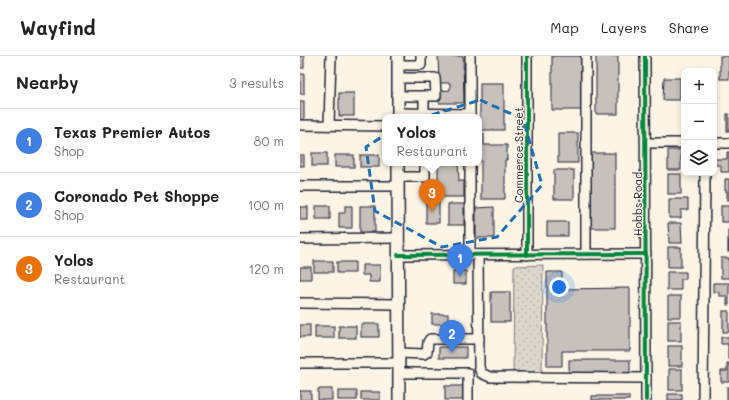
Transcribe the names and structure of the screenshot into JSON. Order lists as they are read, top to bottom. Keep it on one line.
{"streets":{"street":["Commerce Street","Hobbs Road"]},"page":{"header":"Wayfind","nav":["Map","Layers","Share"],"heading":["Nearby","3 results"],"map_buttons":["+","−"],"list":[{"mark":"1","name":"Texas Premier Autos","note":"Shop","value":"80 m"},{"mark":"2","name":"Coronado Pet Shoppe","note":"Shop","value":"100 m"},{"mark":"3","name":"Yolos","note":"Restaurant","value":"120 m"}],"popup":["Yolos","Restaurant"],"pins":["3","1","2"]}}
